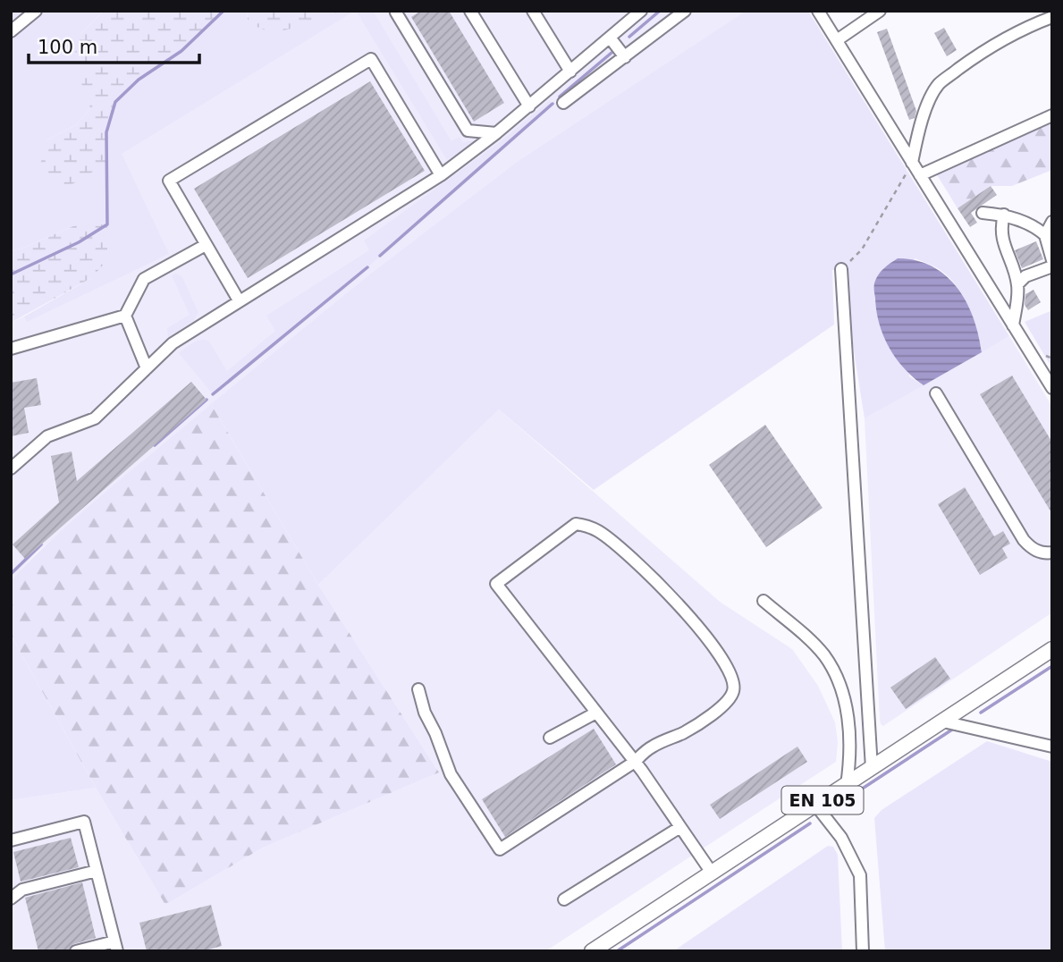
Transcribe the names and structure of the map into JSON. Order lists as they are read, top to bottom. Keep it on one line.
{"streets":{"main road":["EN 105"]},"scale_bar":"100 m"}
